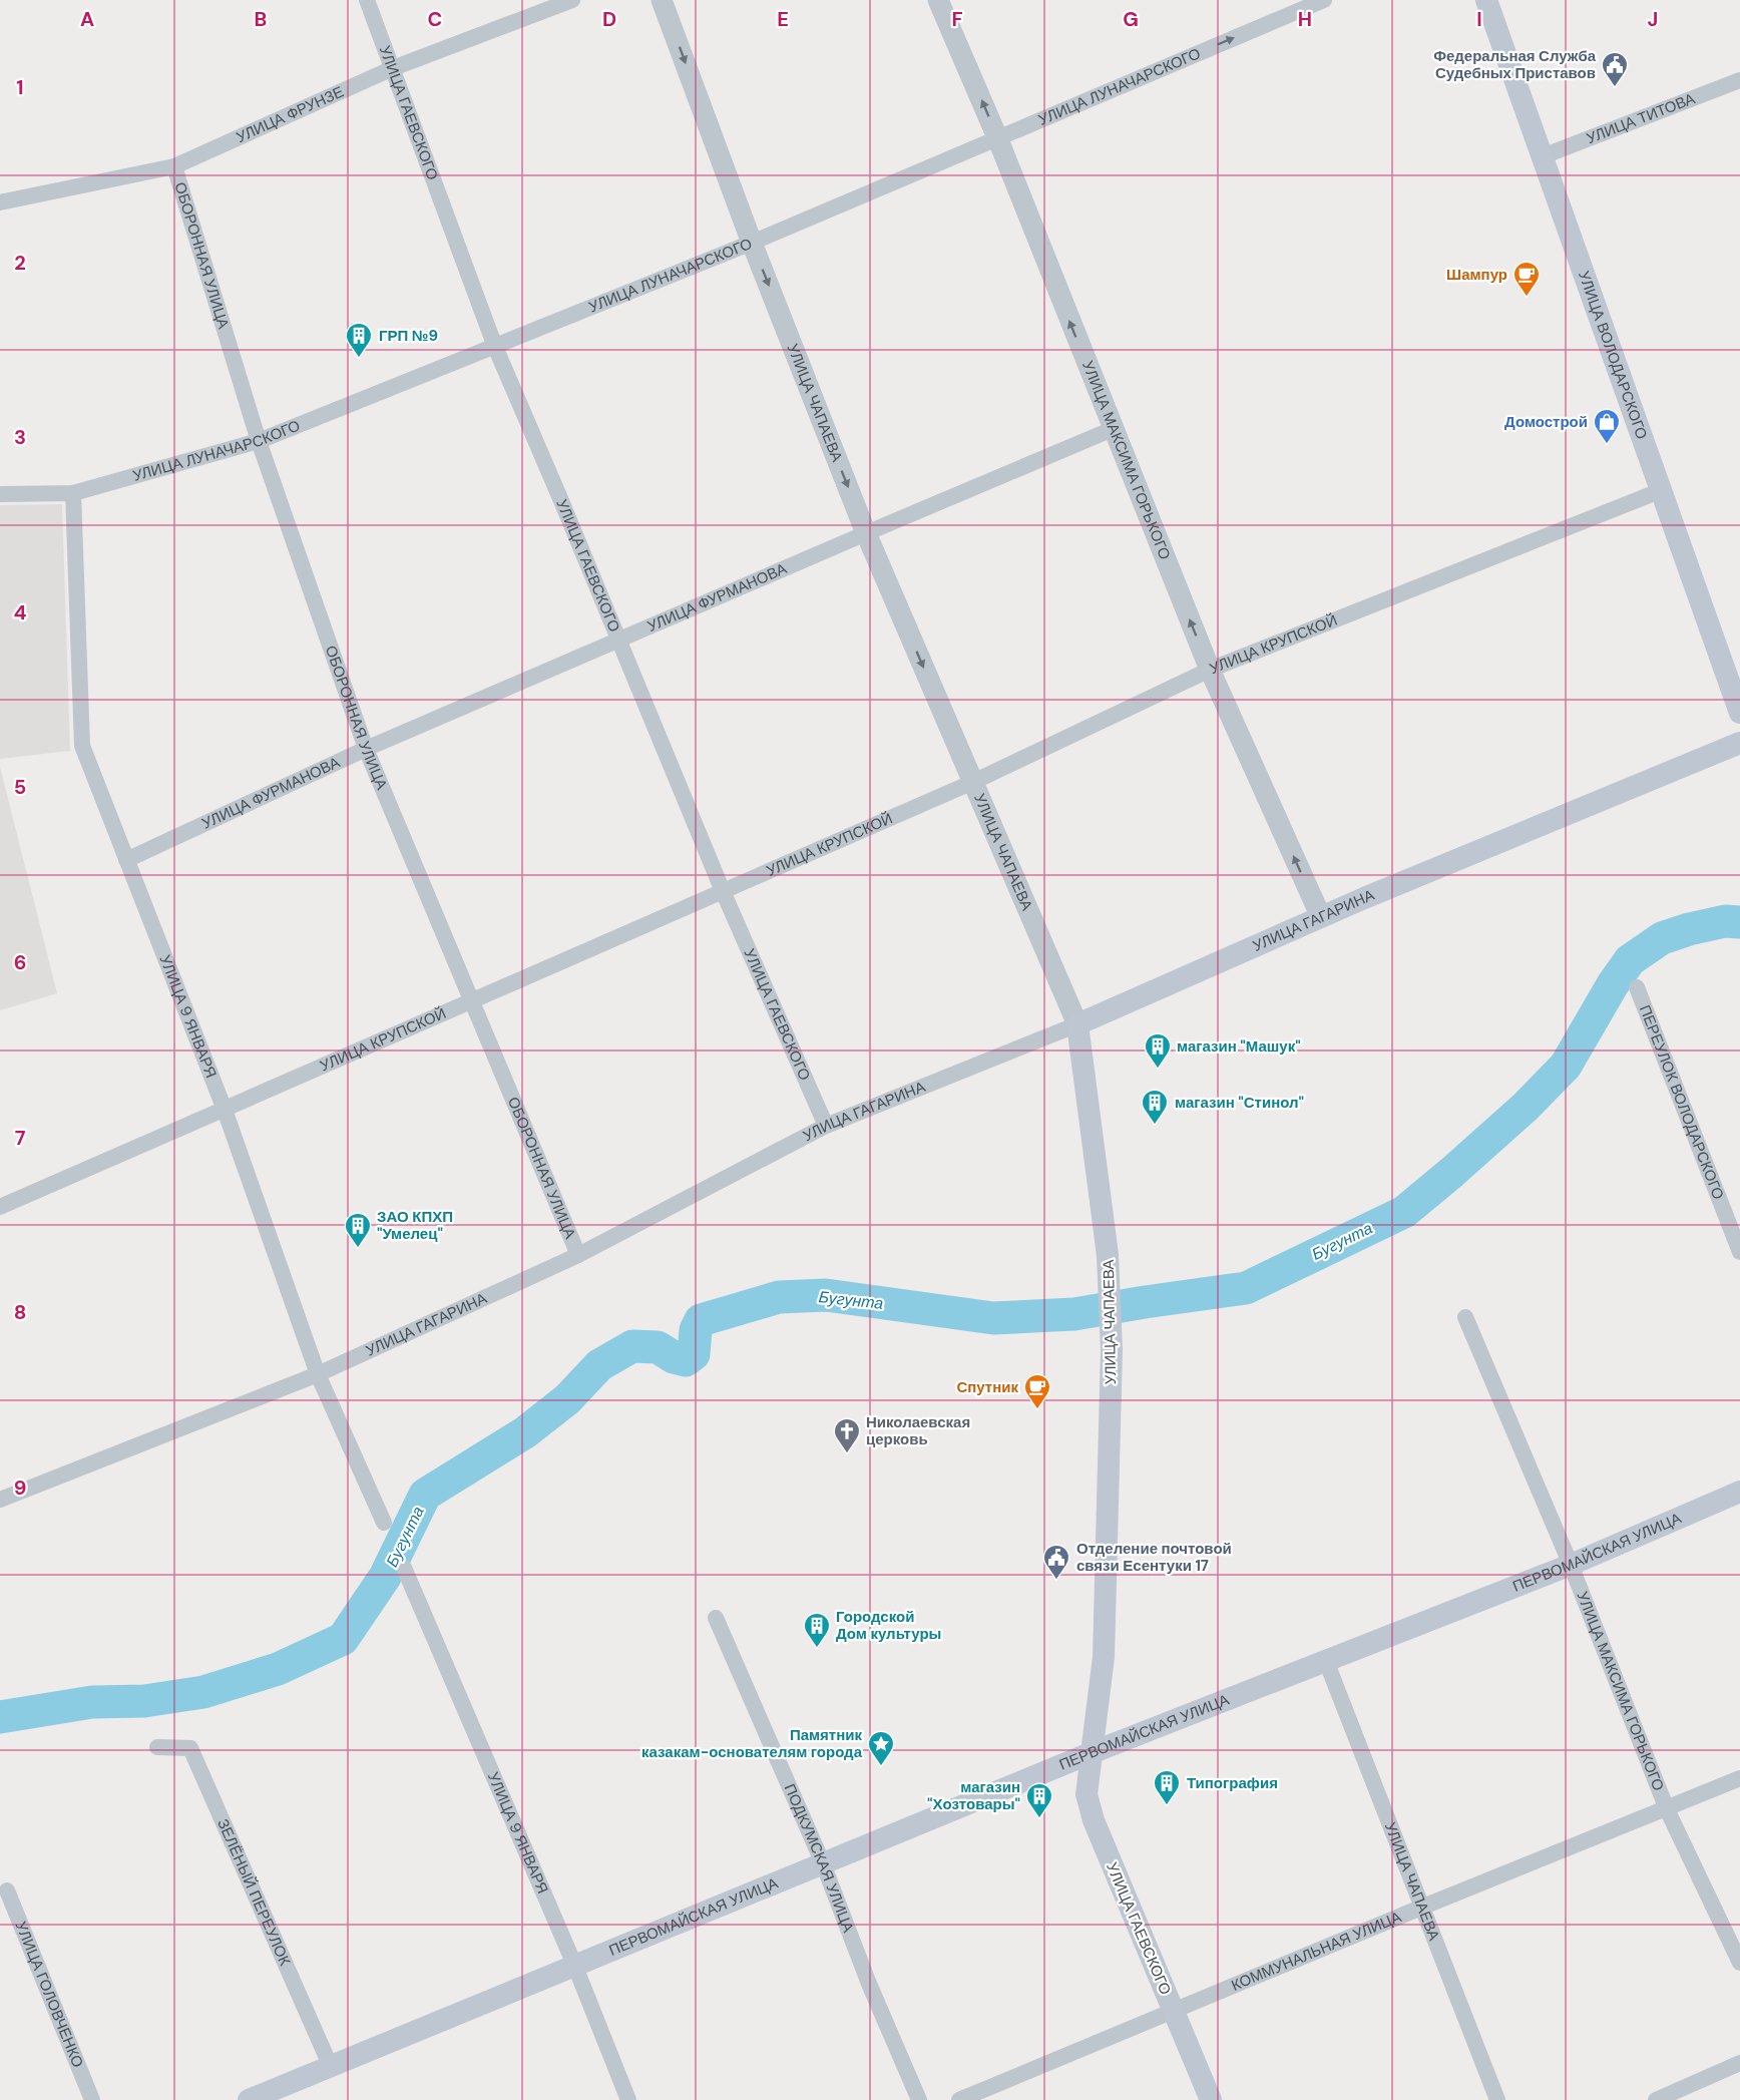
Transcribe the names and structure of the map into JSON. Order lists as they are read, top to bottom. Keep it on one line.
{"streets":{"main road":["УЛИЦА ГАЕВСКОГО","УЛИЦА ВОЛОДАРСКОГО","УЛИЦА ЧАПАЕВА","УЛИЦА ГАГАРИНА","ПЕРВОМАЙСКАЯ УЛИЦА"],"street":["УЛИЦА ЛУНАЧАРСКОГО","УЛИЦА ФРУНЗЕ","УЛИЦА ТИТОВА","ОБОРОННАЯ УЛИЦА","УЛИЦА МАКСИМА ГОРЬКОГО","УЛИЦА ФУРМАНОВА","УЛИЦА КРУПСКОЙ","УЛИЦА 9 ЯНВАРЯ","ПЕРЕУЛОК ВОЛОДАРСКОГО","ПОДКУМСКАЯ УЛИЦА","ЗЕЛЁНЫЙ ПЕРЕУЛОК","КОММУНАЛЬНАЯ УЛИЦА","УЛИЦА ГОЛОВЧЕНКО"]},"crossings":[["УЛИЦА ЛУНАЧАРСКОГО","УЛИЦА ГАЕВСКОГО"],["УЛИЦА ЛУНАЧАРСКОГО","ОБОРОННАЯ УЛИЦА"],["УЛИЦА ЛУНАЧАРСКОГО","УЛИЦА ЧАПАЕВА"],["УЛИЦА ЛУНАЧАРСКОГО","УЛИЦА МАКСИМА ГОРЬКОГО"],["УЛИЦА ЛУНАЧАРСКОГО","УЛИЦА 9 ЯНВАРЯ"],["УЛИЦА ГАЕВСКОГО","УЛИЦА ФРУНЗЕ"],["УЛИЦА ГАЕВСКОГО","УЛИЦА ЧАПАЕВА"],["УЛИЦА ГАЕВСКОГО","УЛИЦА ФУРМАНОВА"],["УЛИЦА ГАЕВСКОГО","УЛИЦА КРУПСКОЙ"],["УЛИЦА ГАЕВСКОГО","УЛИЦА ГАГАРИНА"],["УЛИЦА ГАЕВСКОГО","ПЕРВОМАЙСКАЯ УЛИЦА"],["УЛИЦА ГАЕВСКОГО","КОММУНАЛЬНАЯ УЛИЦА"],["УЛИЦА ФРУНЗЕ","ОБОРОННАЯ УЛИЦА"],["УЛИЦА ТИТОВА","УЛИЦА ВОЛОДАРСКОГО"],["ОБОРОННАЯ УЛИЦА","УЛИЦА ФУРМАНОВА"],["ОБОРОННАЯ УЛИЦА","УЛИЦА КРУПСКОЙ"],["ОБОРОННАЯ УЛИЦА","УЛИЦА ГАГАРИНА"],["УЛИЦА ВОЛОДАРСКОГО","УЛИЦА КРУПСКОЙ"],["УЛИЦА ЧАПАЕВА","УЛИЦА ФУРМАНОВА"],["УЛИЦА ЧАПАЕВА","УЛИЦА КРУПСКОЙ"],["УЛИЦА ЧАПАЕВА","УЛИЦА ГАГАРИНА"],["УЛИЦА ЧАПАЕВА","ПЕРВОМАЙСКАЯ УЛИЦА"],["УЛИЦА ЧАПАЕВА","КОММУНАЛЬНАЯ УЛИЦА"],["УЛИЦА МАКСИМА ГОРЬКОГО","УЛИЦА ФУРМАНОВА"],["УЛИЦА МАКСИМА ГОРЬКОГО","УЛИЦА КРУПСКОЙ"],["УЛИЦА МАКСИМА ГОРЬКОГО","УЛИЦА ГАГАРИНА"],["УЛИЦА МАКСИМА ГОРЬКОГО","ПЕРВОМАЙСКАЯ УЛИЦА"],["УЛИЦА МАКСИМА ГОРЬКОГО","КОММУНАЛЬНАЯ УЛИЦА"],["УЛИЦА ФУРМАНОВА","УЛИЦА 9 ЯНВАРЯ"],["УЛИЦА КРУПСКОЙ","УЛИЦА 9 ЯНВАРЯ"],["УЛИЦА ГАГАРИНА","УЛИЦА 9 ЯНВАРЯ"],["УЛИЦА 9 ЯНВАРЯ","ПЕРВОМАЙСКАЯ УЛИЦА"],["ПЕРВОМАЙСКАЯ УЛИЦА","ПОДКУМСКАЯ УЛИЦА"],["ПЕРВОМАЙСКАЯ УЛИЦА","ЗЕЛЁНЫЙ ПЕРЕУЛОК"]],"one_way":["УЛИЦА ЧАПАЕВА","УЛИЦА МАКСИМА ГОРЬКОГО"],"water":["Бугунта"],"places":{"public building":["Федеральная Служба Судебных Приставов","Отделение почтовой связи Есентуки 17"],"cafe":["Шампур","Спутник"],"building":["ГРП №9","магазин \"Машук\"","магазин \"Стинол\"","ЗАО КПХП \"Умелец\"","Городской Дом культуры","Типография","магазин \"Хозтовары\""],"shop":["Домострой"],"church":["Николаевская церковь"],"place":["Памятник казакам-основателям города"]},"grid":{"columns":["A","B","C","D","E","F","G","H","I","J"],"rows":["1","2","3","4","5","6","7","8","9"]}}
